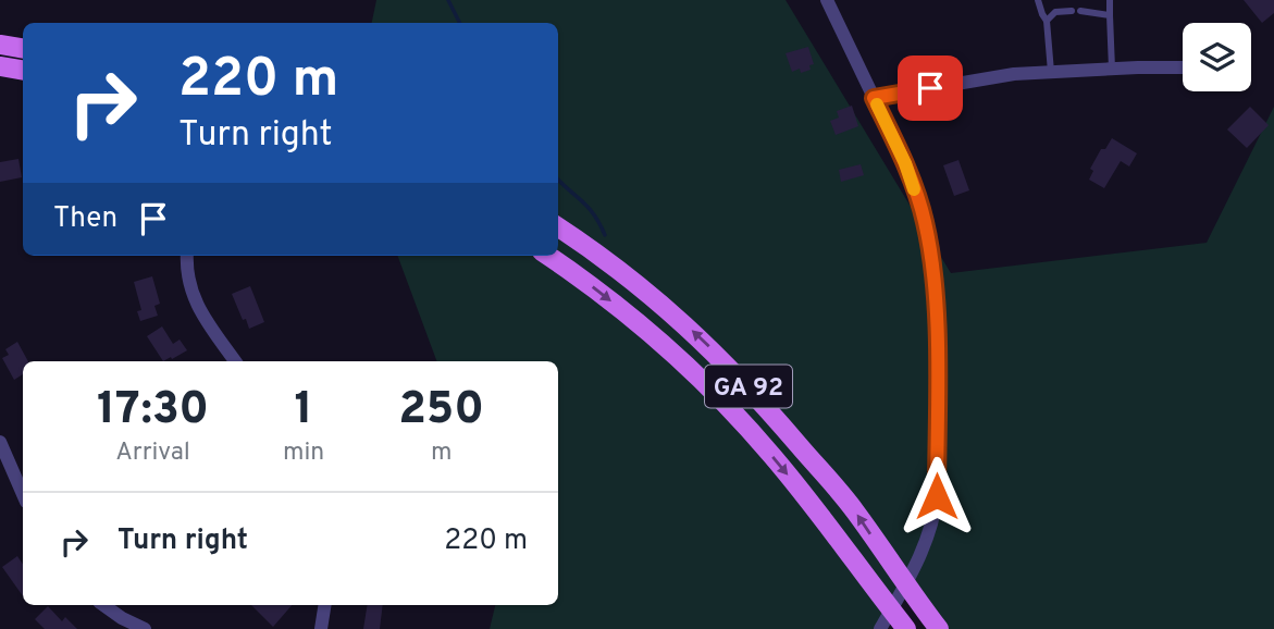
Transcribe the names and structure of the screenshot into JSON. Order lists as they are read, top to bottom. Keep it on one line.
{"streets":{"main road":["GA 92"]},"page":{"turn":["220 m","Turn right"],"then":"Then","eta":["17:30","Arrival","1","min","250","m"],"list":[{"name":"Turn right","value":"220 m"}]}}
